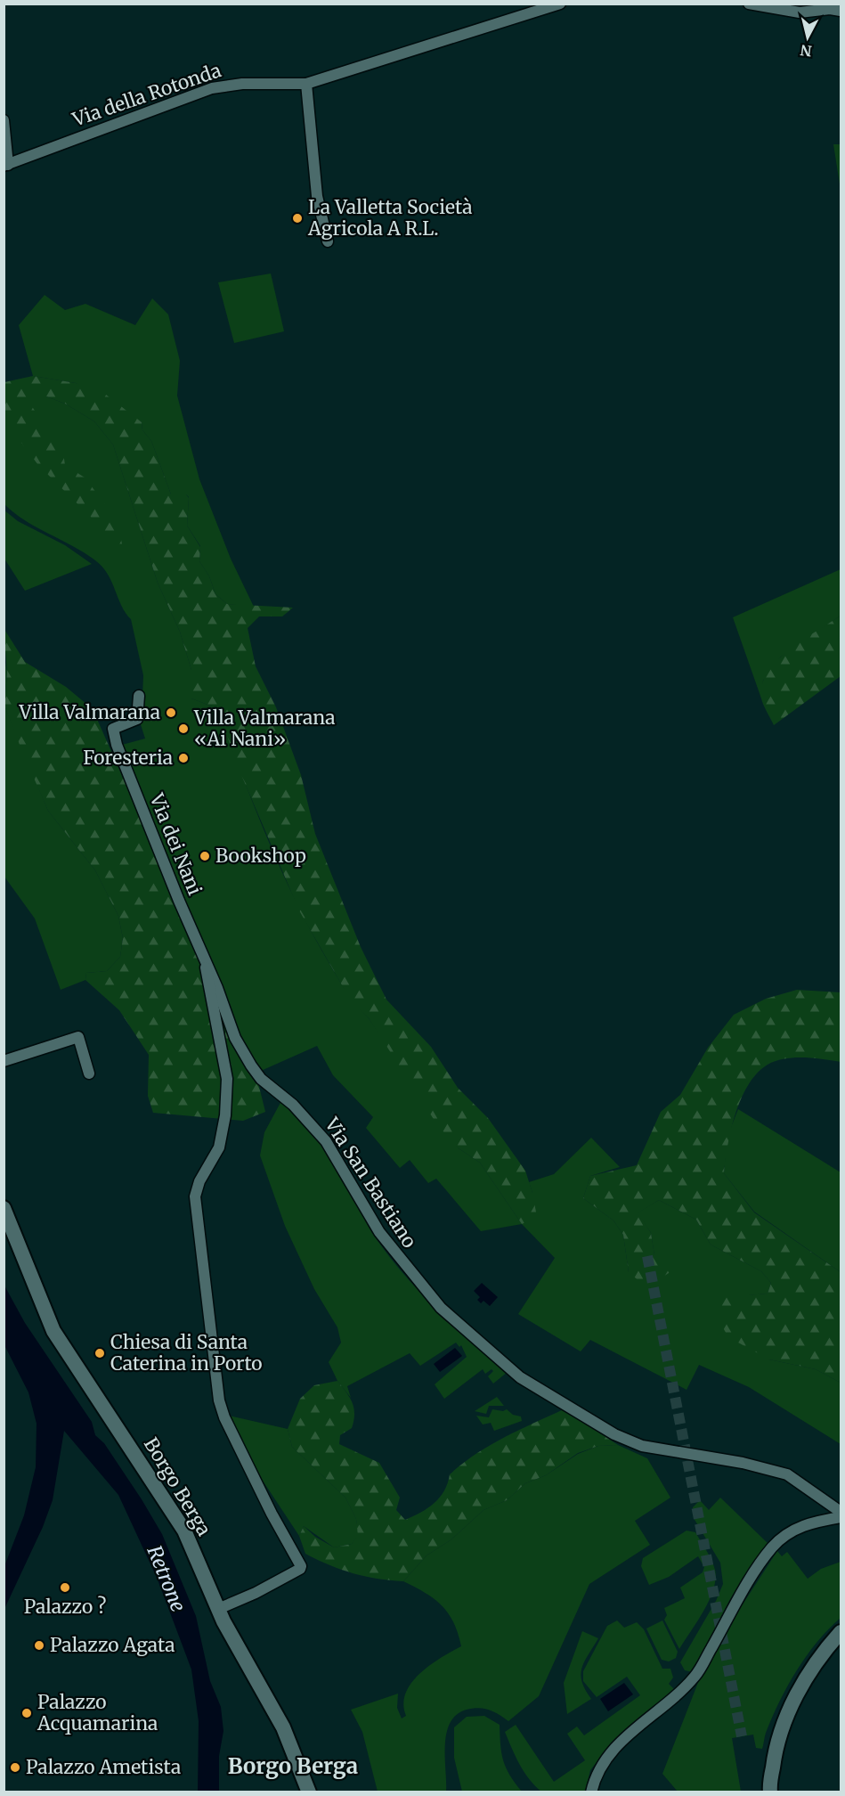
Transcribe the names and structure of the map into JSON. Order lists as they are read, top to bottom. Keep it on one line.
{"streets":{"main road":["Borgo Berga"],"street":["Via della Rotonda","Via dei Nani","Via San Bastiano"]},"crossings":[["Via dei Nani","Via San Bastiano"]],"districts":["Borgo Berga"],"water":["Retrone"],"places":["La Valletta Società Agricola A R.L.","Villa Valmarana","Villa Valmarana «Ai Nani»","Foresteria","Bookshop","Chiesa di Santa Caterina in Porto","Palazzo ?","Palazzo Agata","Palazzo Acquamarina","Palazzo Ametista"],"north":"bottom"}
